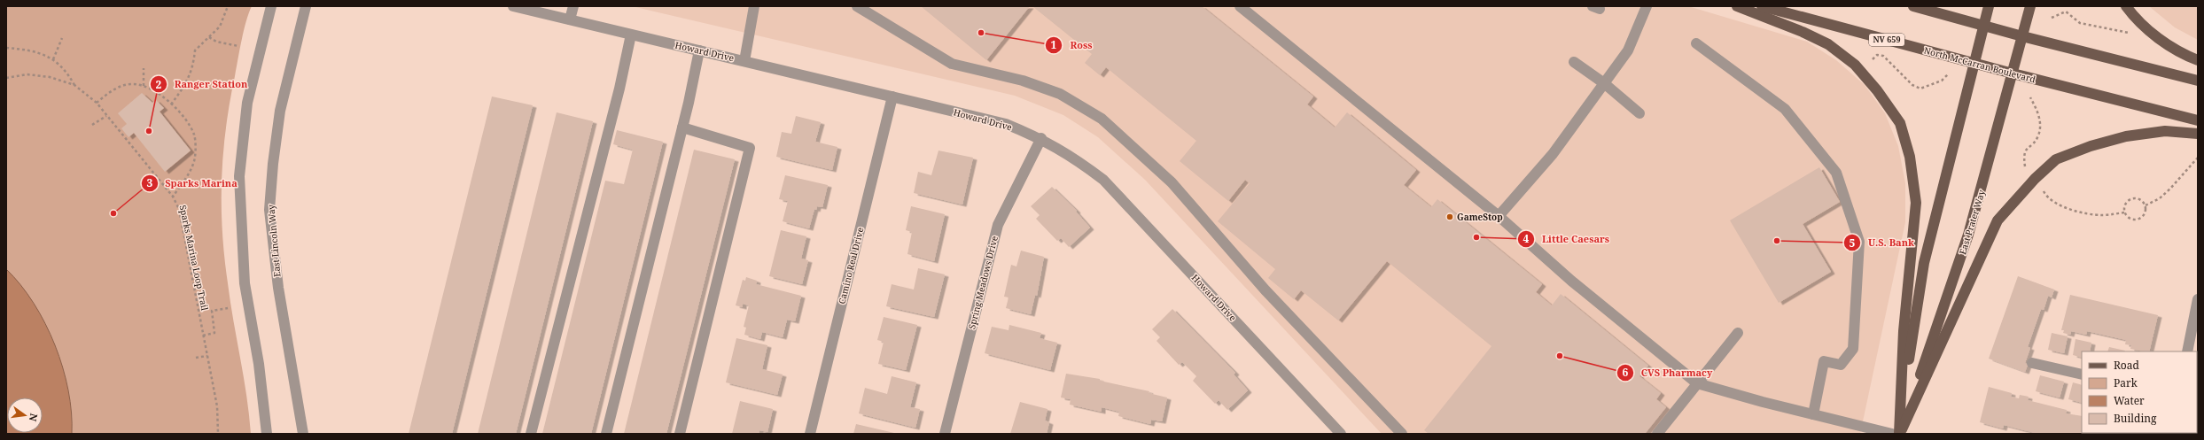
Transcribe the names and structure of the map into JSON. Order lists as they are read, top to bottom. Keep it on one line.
{"streets":{"main road":["NV 659","North McCarran Boulevard","East Prater Way"],"street":["Howard Drive","East Lincoln Way","Camino Real Drive","Spring Meadows Drive"],"path":["Sparks Marina Loop Trail"]},"crossings":[["Howard Drive","Camino Real Drive"],["Howard Drive","Spring Meadows Drive"],["North McCarran Boulevard","East Prater Way"]],"places":["Ross","Ranger Station","Sparks Marina","GameStop","Little Caesars","U.S. Bank","CVS Pharmacy"],"legend":["Road","Park","Water","Building"],"north":"right"}
